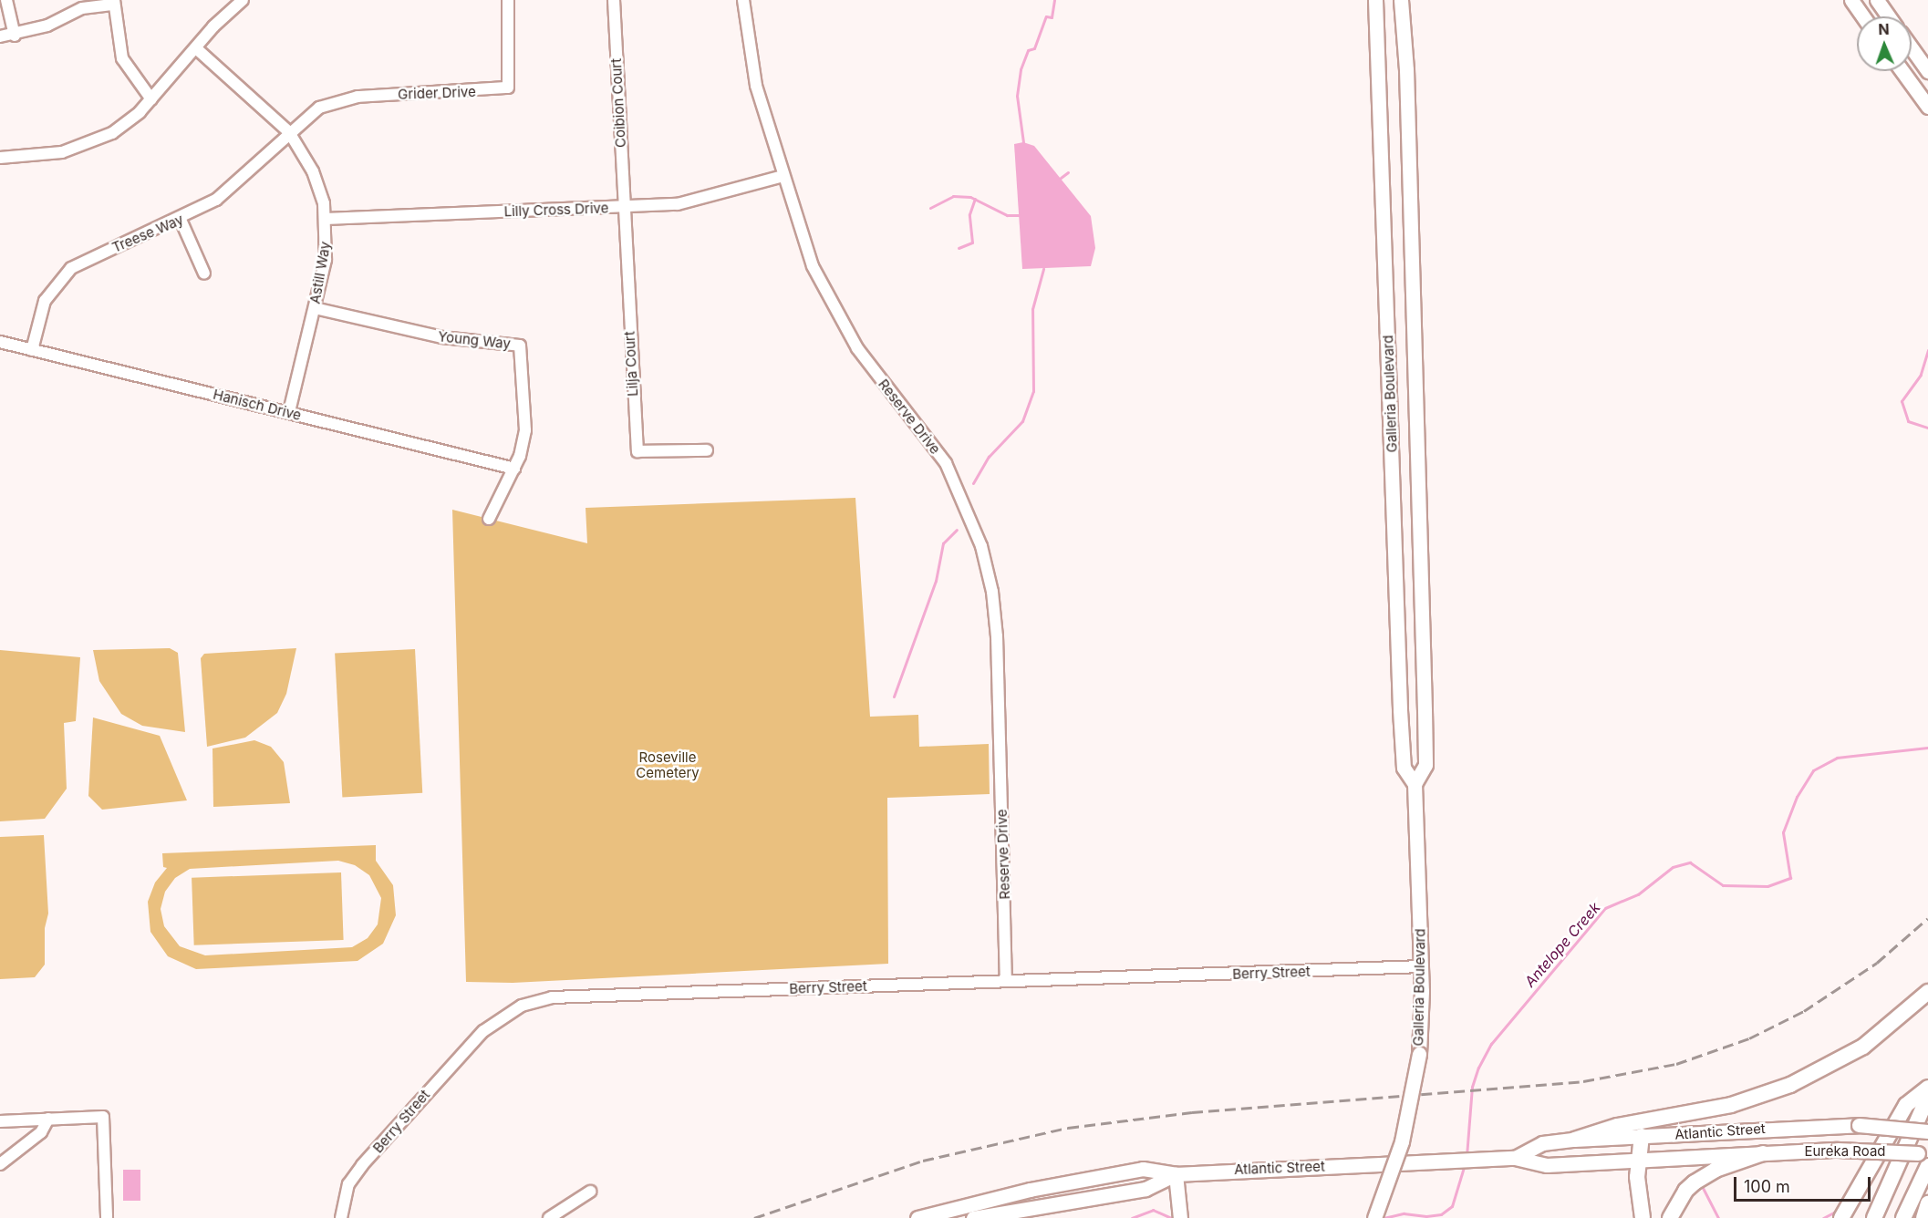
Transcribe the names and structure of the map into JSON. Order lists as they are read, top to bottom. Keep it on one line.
{"streets":{"main road":["Galleria Boulevard","Atlantic Street","Eureka Road"],"street":["Grider Drive","Coibion Court","Lilly Cross Drive","Treese Way","Astill Way","Young Way","Lilja Court","Hanisch Drive","Reserve Drive","Berry Street"]},"crossings":[["Grider Drive","Treese Way"],["Grider Drive","Astill Way"],["Coibion Court","Lilly Cross Drive"],["Coibion Court","Lilja Court"],["Lilly Cross Drive","Astill Way"],["Lilly Cross Drive","Lilja Court"],["Lilly Cross Drive","Reserve Drive"],["Treese Way","Astill Way"],["Treese Way","Hanisch Drive"],["Astill Way","Young Way"],["Astill Way","Hanisch Drive"],["Young Way","Hanisch Drive"],["Galleria Boulevard","Berry Street"],["Reserve Drive","Berry Street"],["Atlantic Street","Eureka Road"]],"water":["Antelope Creek"],"parks":["Roseville Cemetery"],"scale_bar":"100 m","north":"top"}
